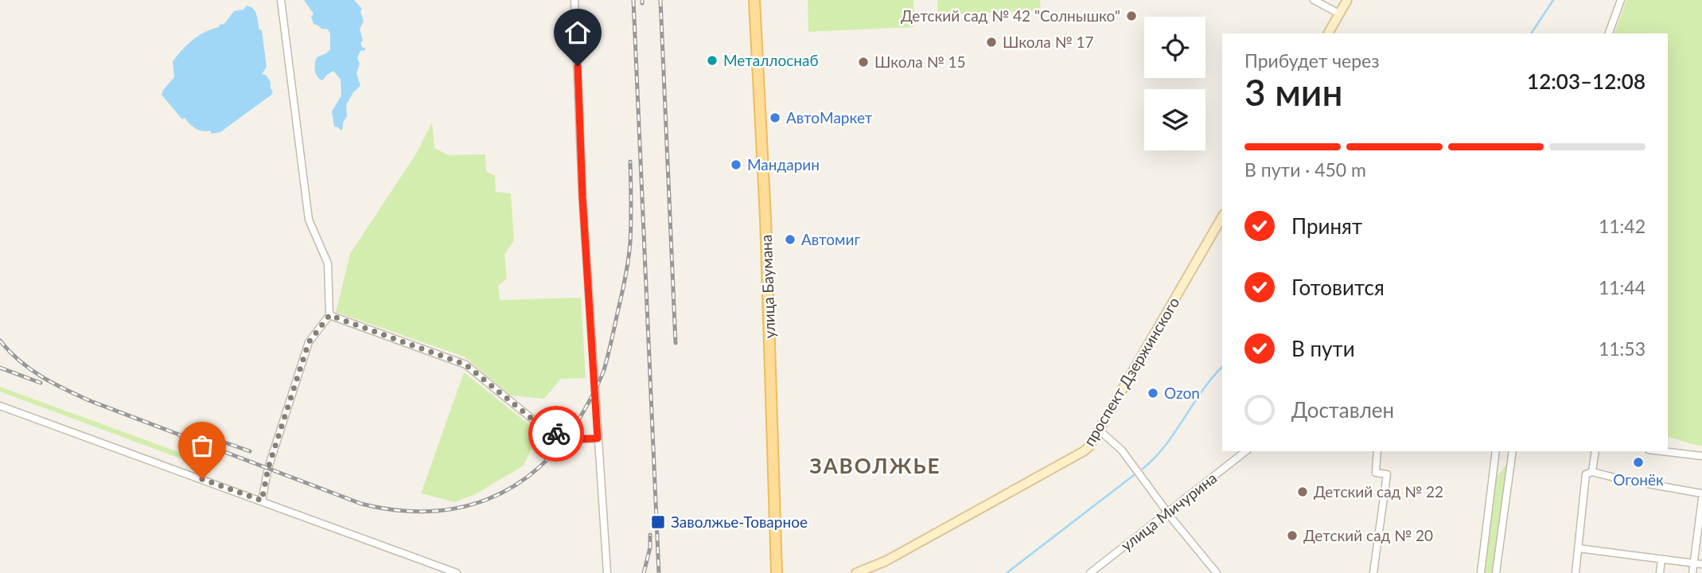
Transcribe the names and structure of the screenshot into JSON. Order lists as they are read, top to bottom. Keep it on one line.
{"streets":{"main road":["улица Баумана"],"street":["проспект Дзержинского","улица Мичурина"]},"districts":["ЗАВОЛЖЬЕ"],"places":{"other":["Детский сад № 42 \"Солнышко\"","Школа № 17","Металлоснаб","Школа № 15","АвтоМаркет","Мандарин","Автомиг","Ozon","Огонёк","Детский сад № 22","Детский сад № 20"],"transit":["Заволжье-Товарное"]},"page":{"heading":["3 мин","Прибудет через","12:03–12:08"],"bar":"В пути · 450 m","list":[["Принят","11:42"],["Готовится","11:44"],["В пути","11:53"],"Доставлен"]}}
